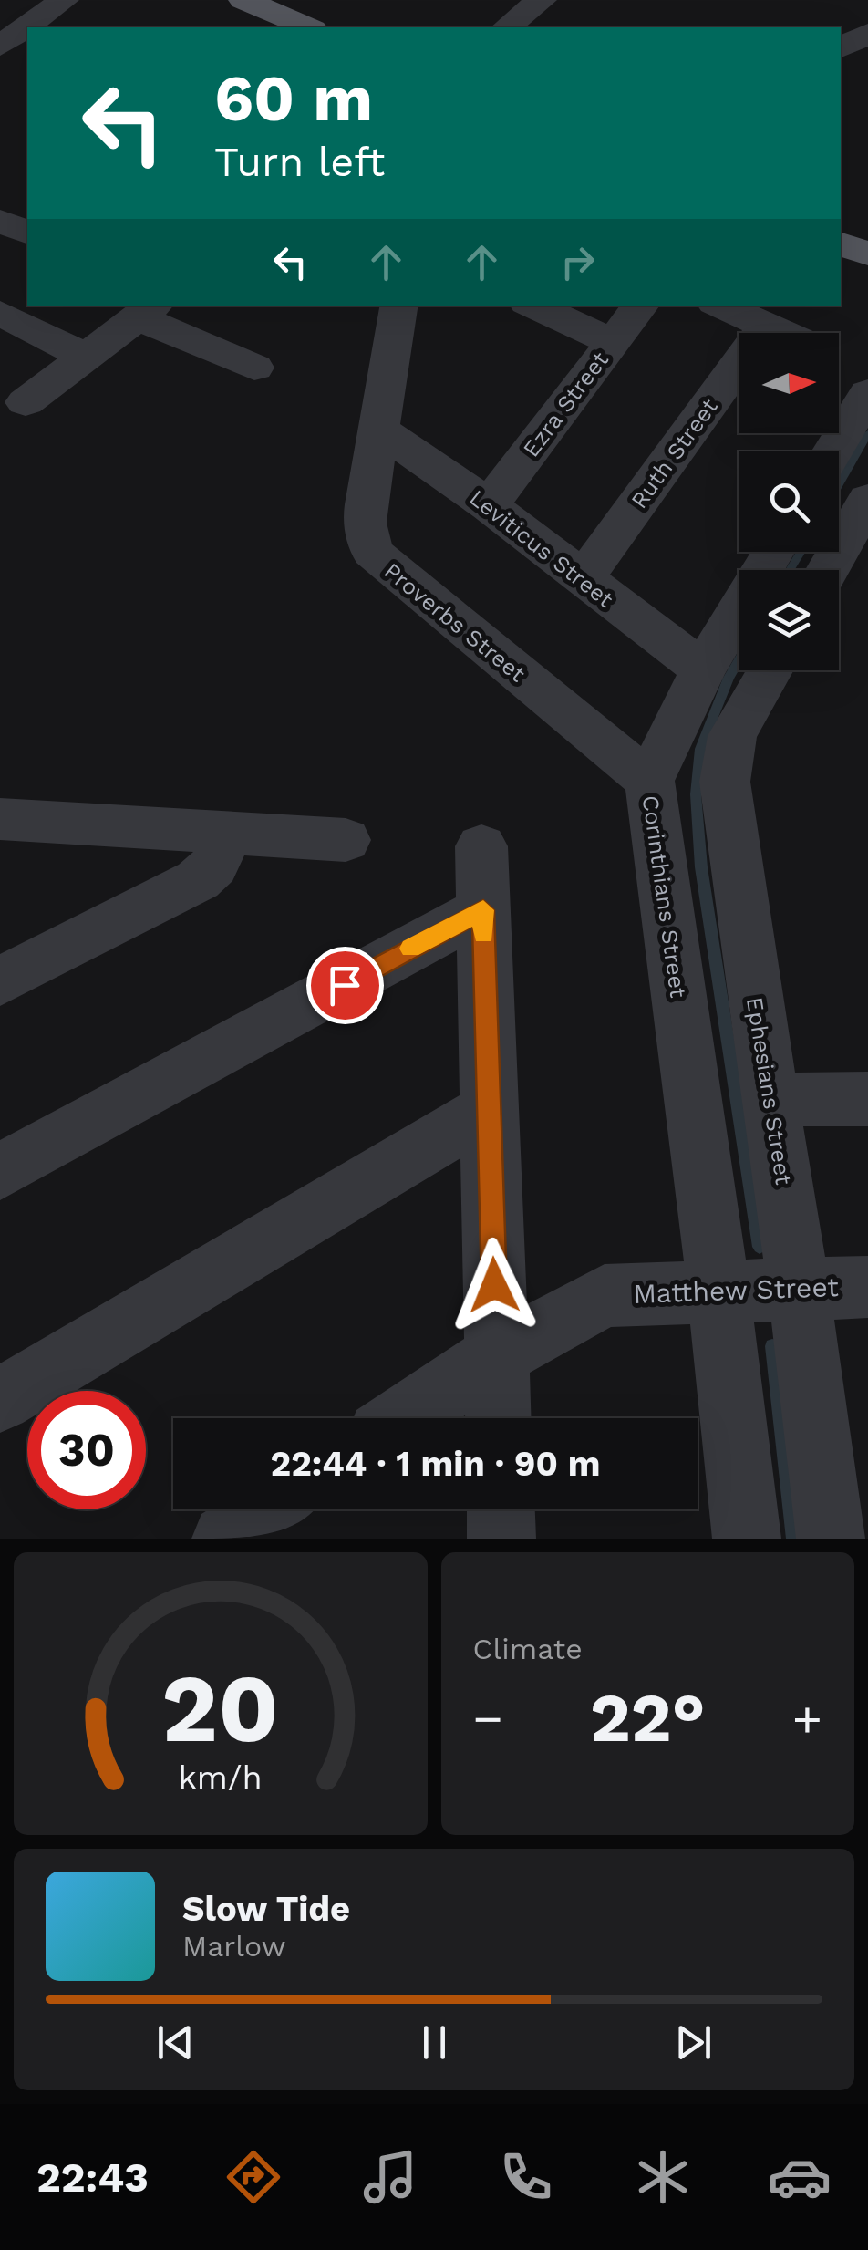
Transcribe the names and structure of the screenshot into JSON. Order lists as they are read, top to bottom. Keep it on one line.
{"streets":{"street":["Ezra Street","Ruth Street","Leviticus Street","Proverbs Street","Corinthians Street","Ephesians Street","Matthew Street"]},"crossings":[["Ezra Street","Leviticus Street"],["Ruth Street","Leviticus Street"],["Leviticus Street","Proverbs Street"],["Leviticus Street","Corinthians Street"],["Proverbs Street","Corinthians Street"],["Corinthians Street","Matthew Street"],["Ephesians Street","Matthew Street"]],"north":"right","page":{"turn":["60 m","Turn left"],"limit":"30","trip":"22:44 · 1 min · 90 m","tile":"Climate","heat":["−","22°","+"],"song":["Slow Tide","Marlow"],"tabs":"22:43","gauge":["20","km/h"]}}
